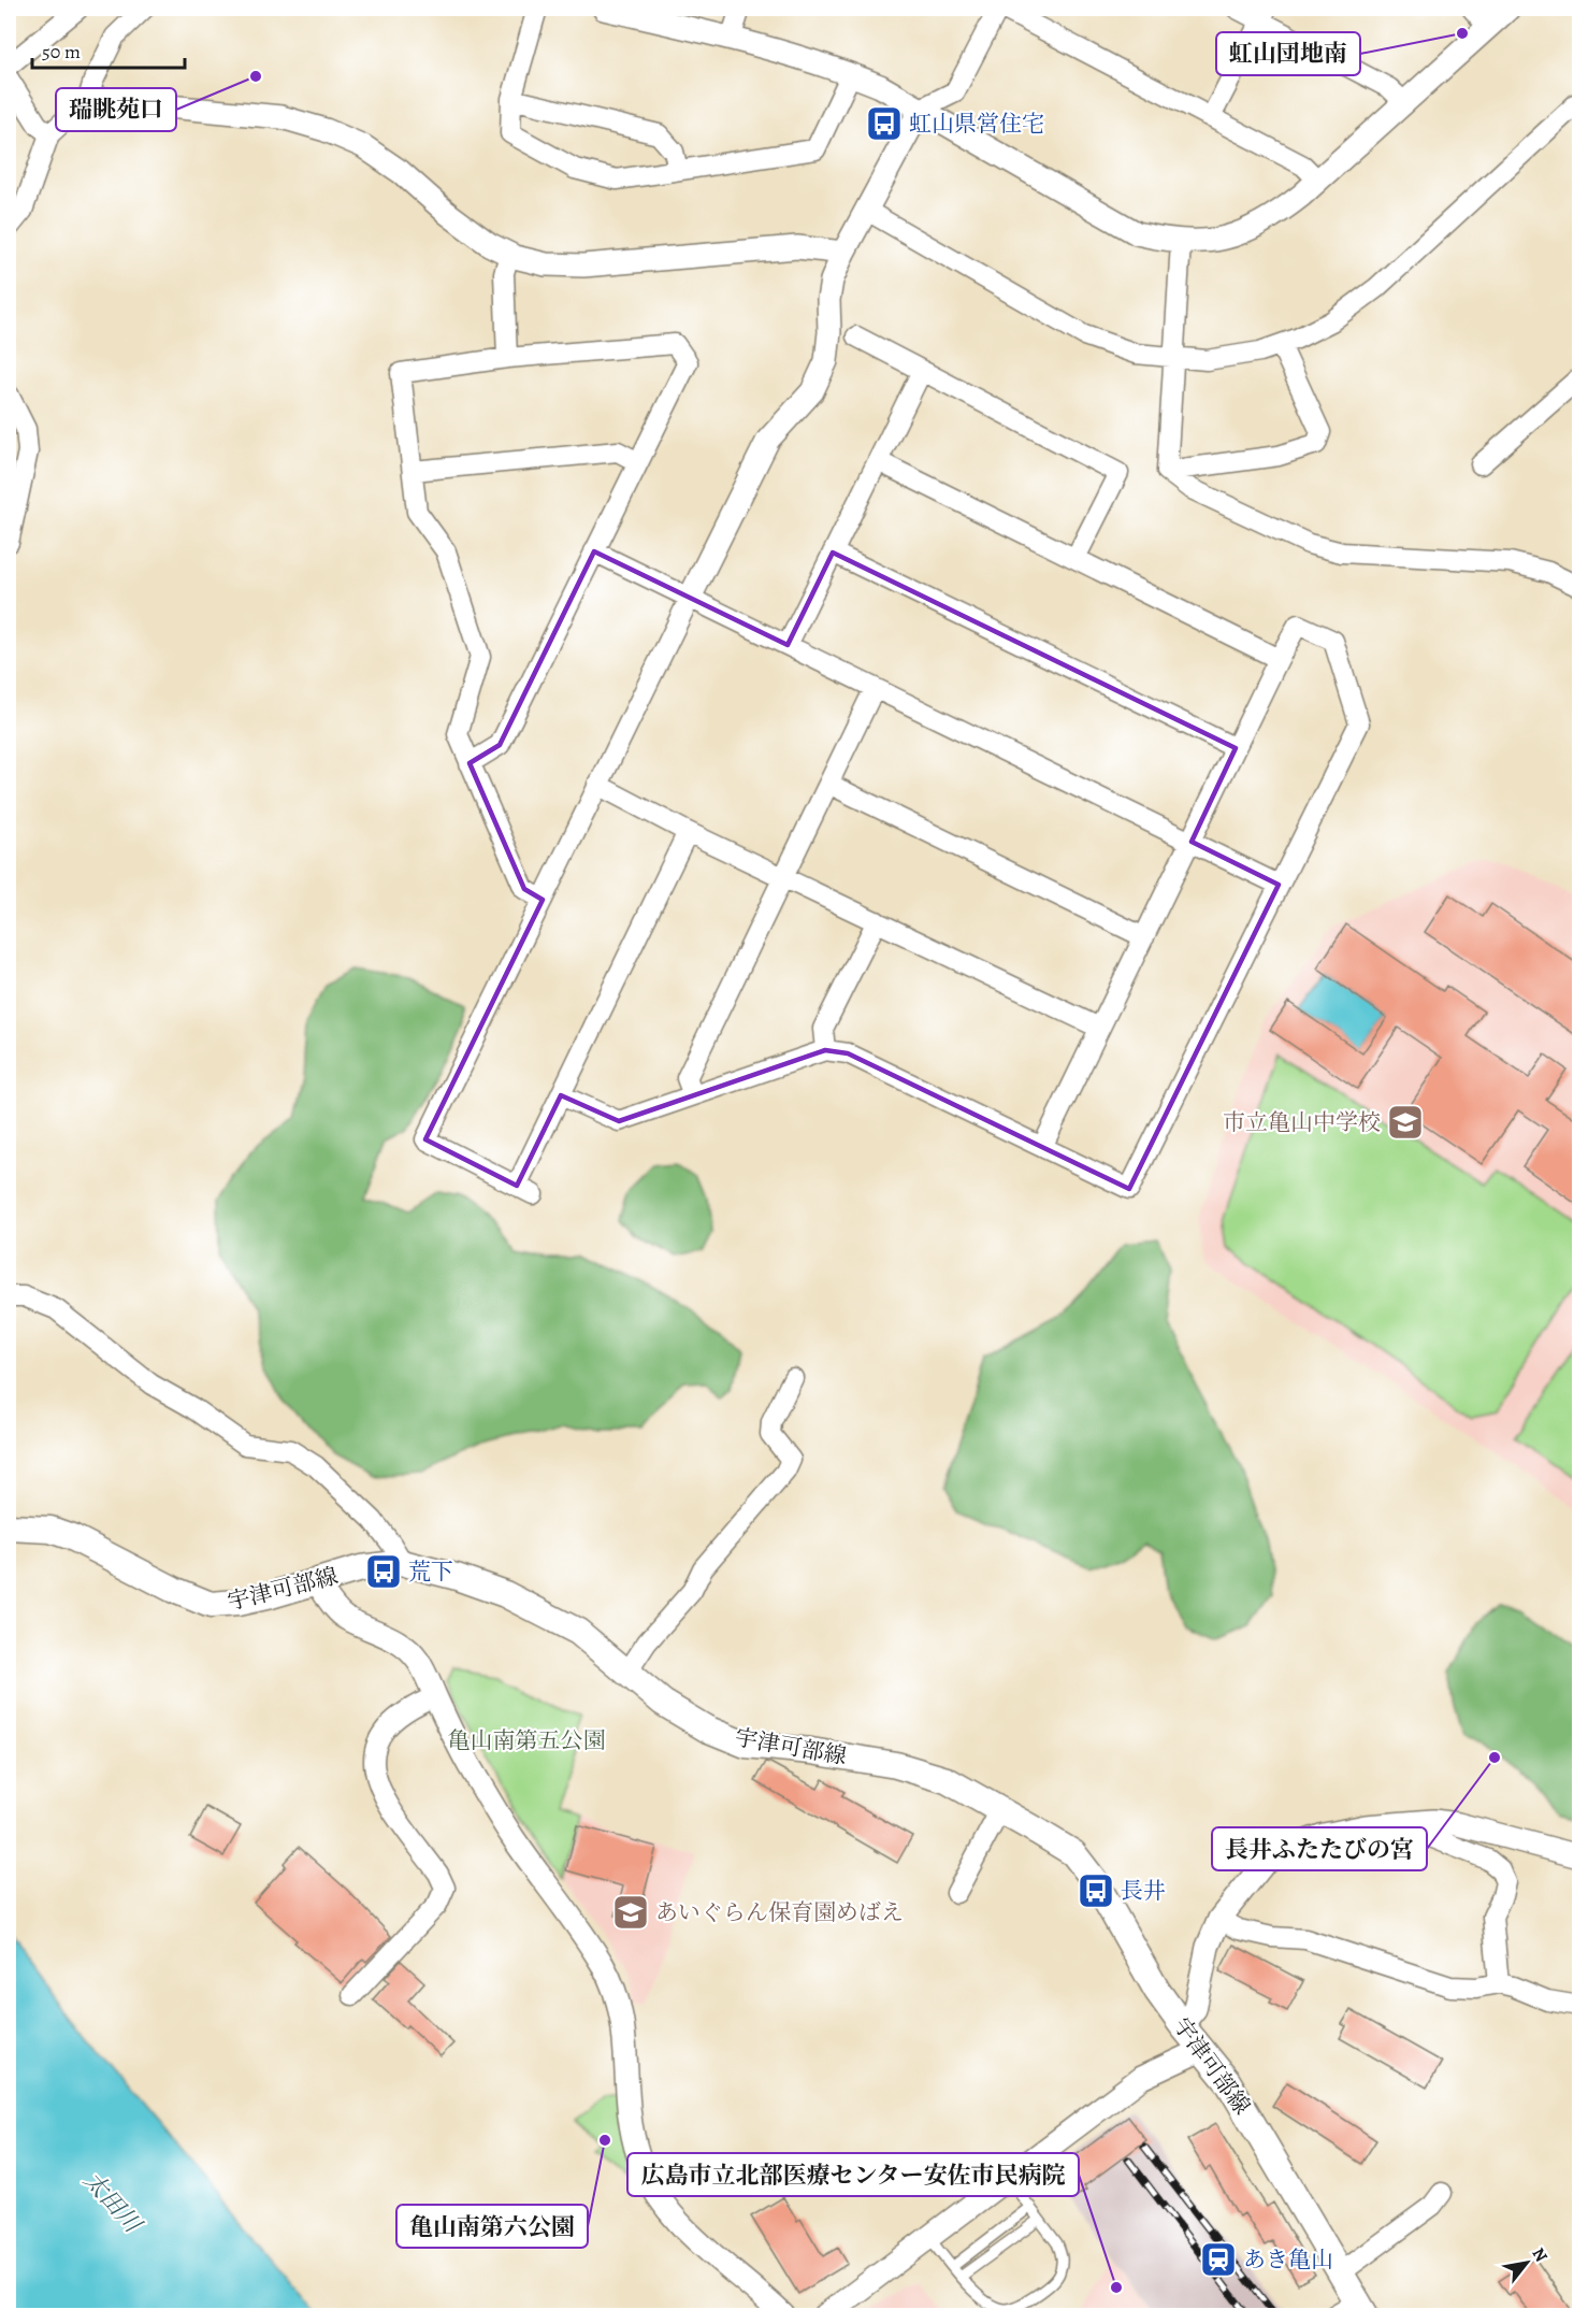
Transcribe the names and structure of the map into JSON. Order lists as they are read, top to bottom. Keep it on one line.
{"streets":{"main road":["宇津可部線"]},"water":["太田川"],"parks":["亀山南第五公園"],"places":{"other":["虹山団地南","瑞眺苑口","長井ふたたびの宮","亀山南第六公園","広島市立北部医療センター安佐市民病院"],"bus stop":["虹山県営住宅","荒下","長井"],"school or university":["市立亀山中学校","あいぐらん保育園めばえ"],"station":["あき亀山"]},"scale_bar":"50 m","north":"top right"}
